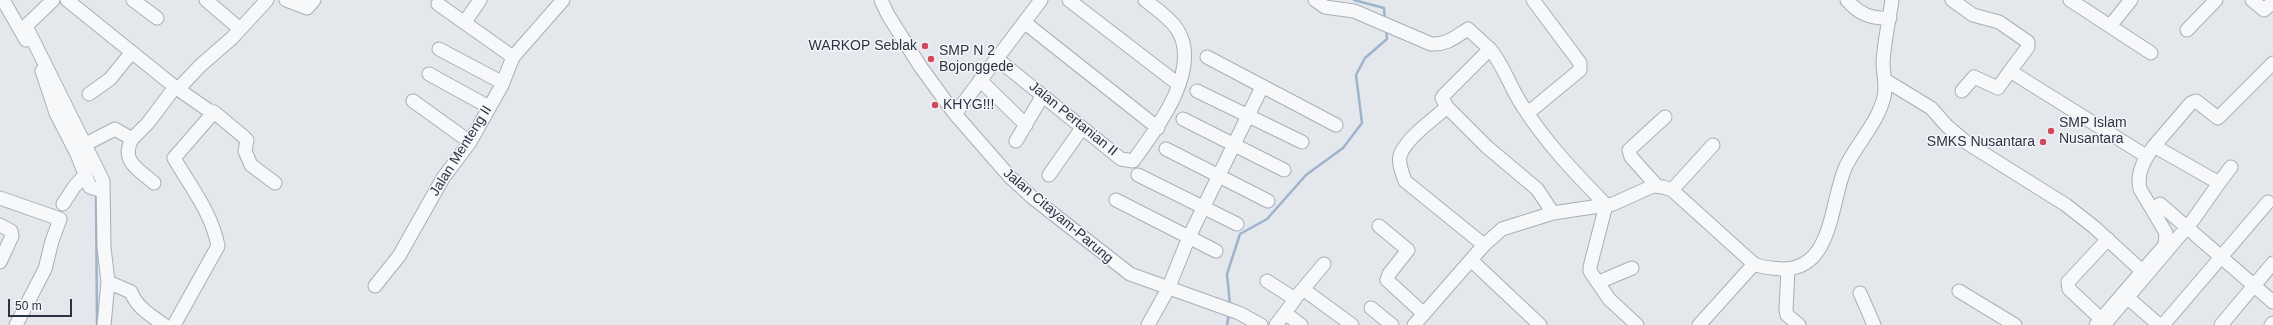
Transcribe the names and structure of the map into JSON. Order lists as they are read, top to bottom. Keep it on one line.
{"streets":{"street":["Jalan Pertanian II","Jalan Menteng II","Jalan Citayam-Parung"]},"places":["WARKOP Seblak","SMP N 2 Bojonggede","KHYG!!!","SMP Islam Nusantara","SMKS Nusantara"],"scale_bar":"50 m"}
